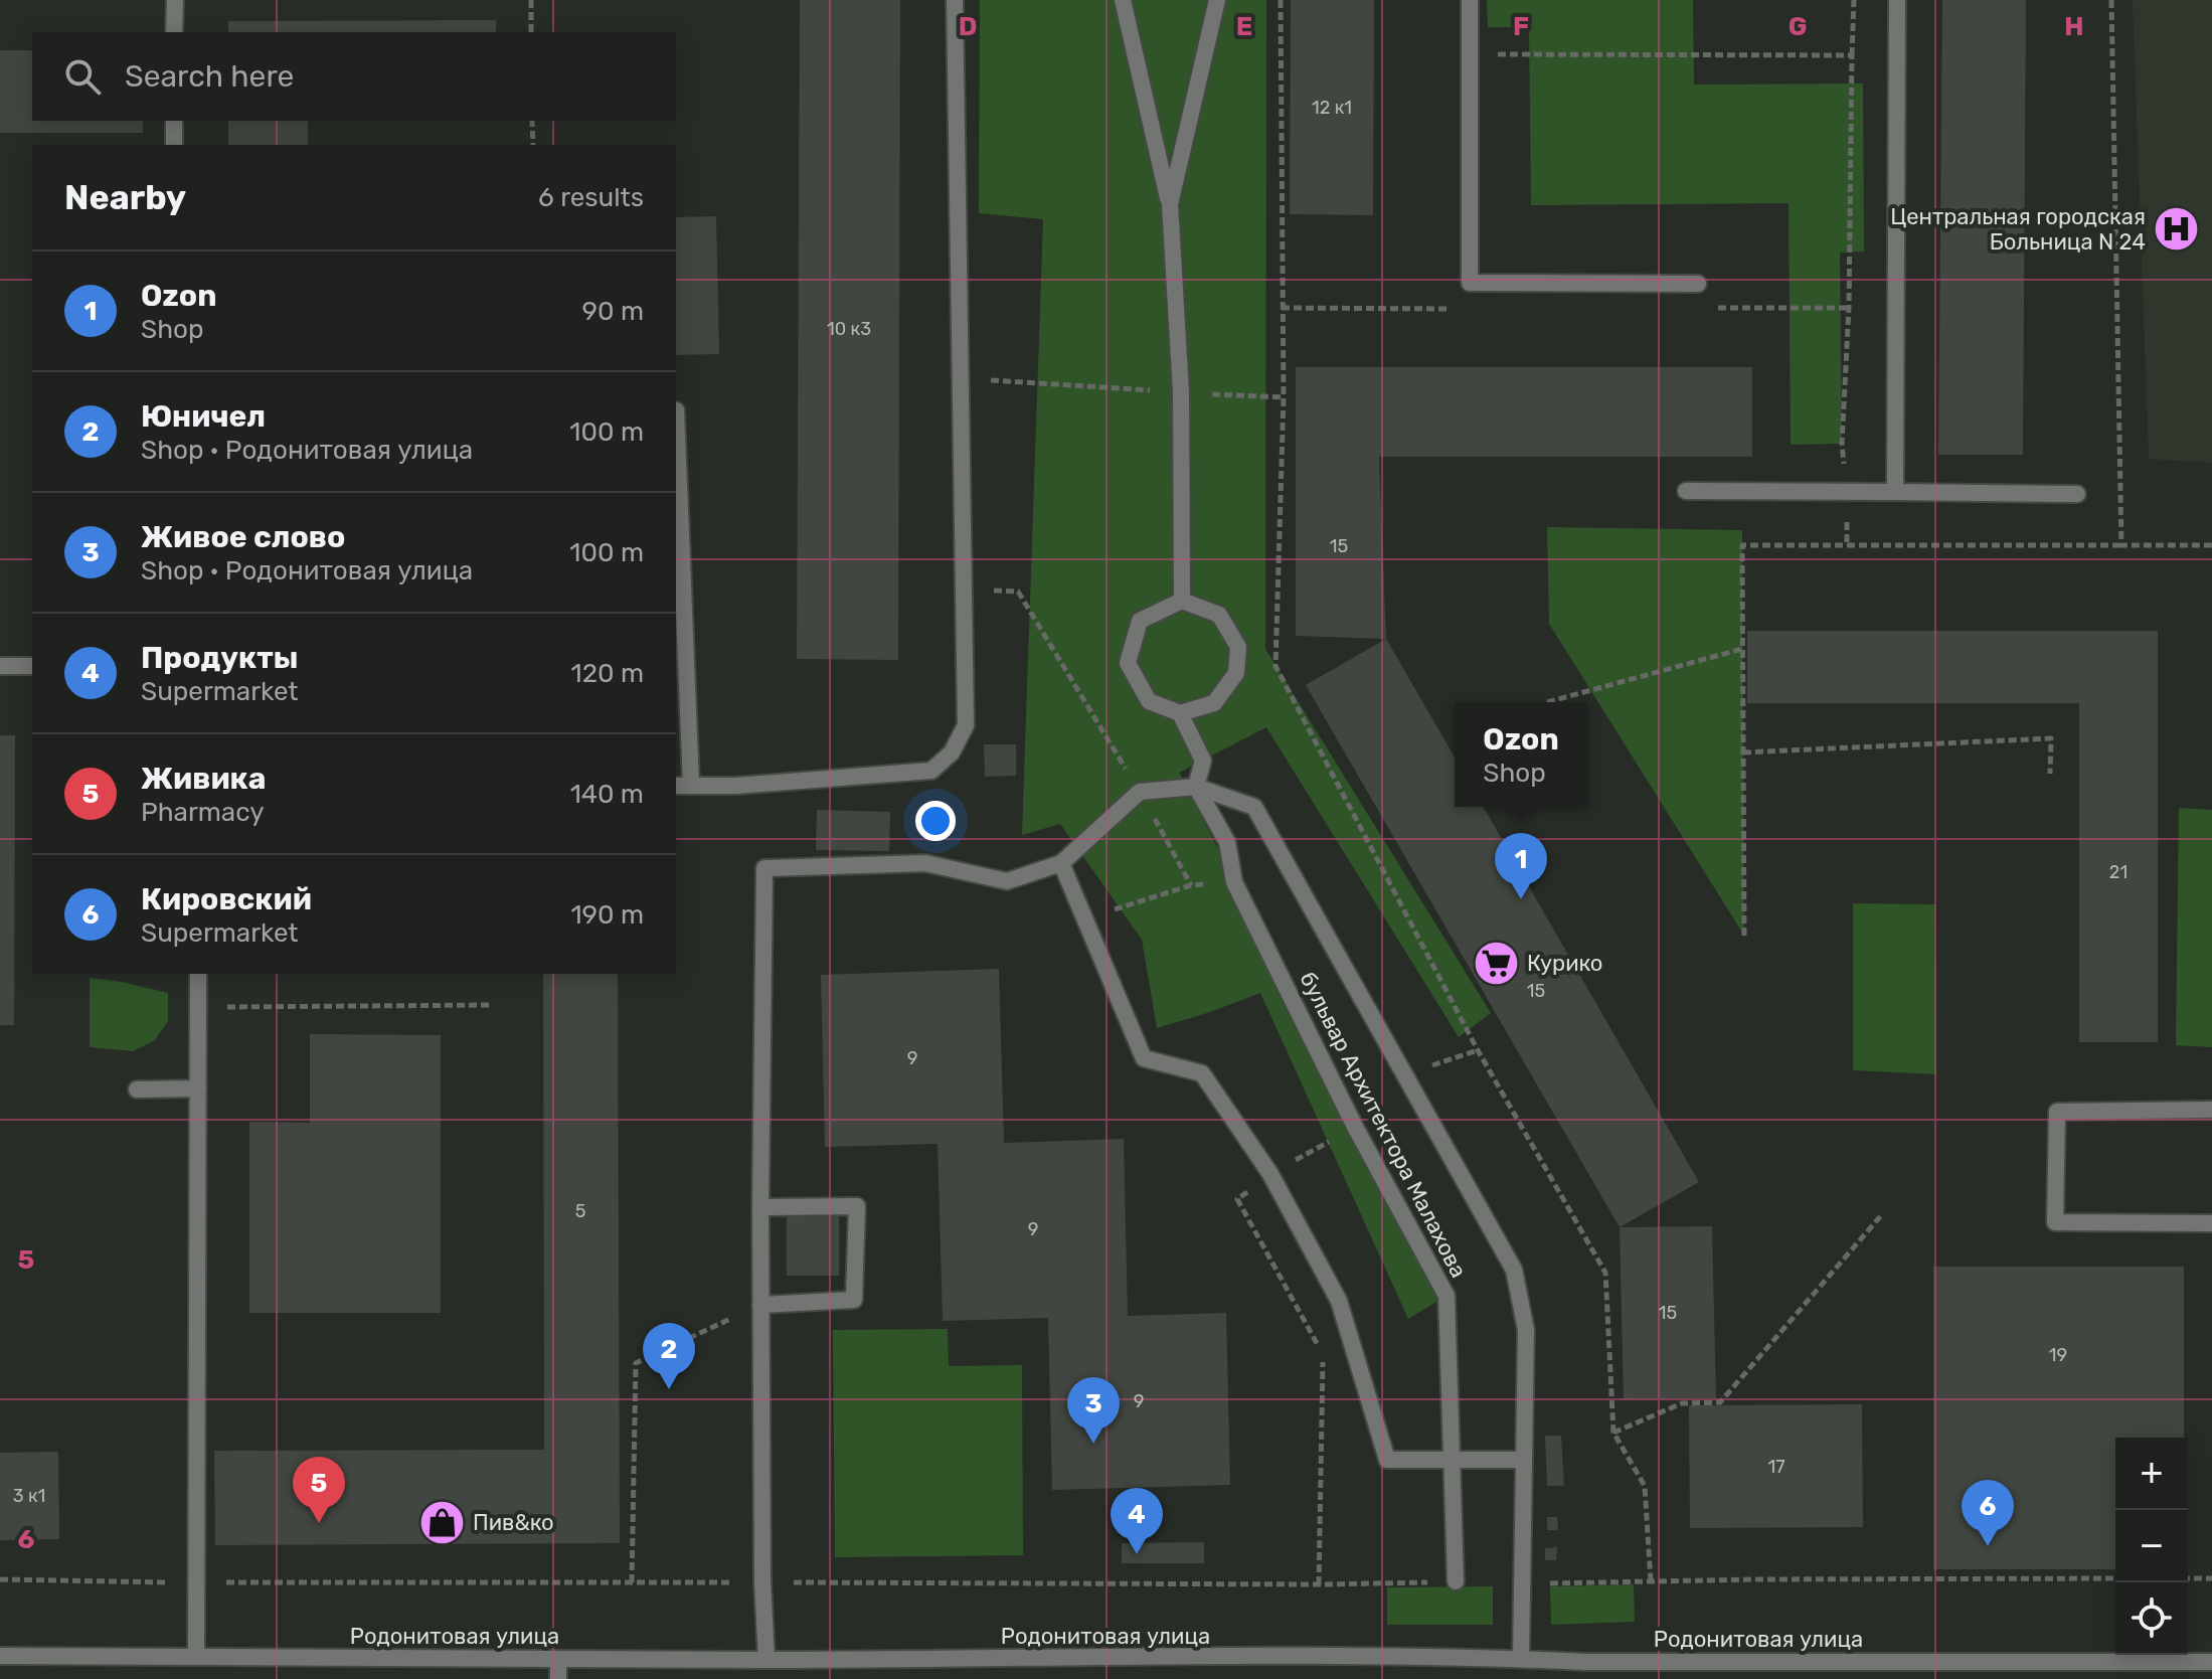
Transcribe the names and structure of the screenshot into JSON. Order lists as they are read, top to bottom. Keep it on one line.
{"streets":{"street":["бульвар Архитектора Малахова","Родонитовая улица"]},"places":{"hospital":["Центральная городская Больница N 24"],"supermarket":["Курико"],"shop":["Пив&ко"]},"house_numbers":["12 к1","10 к3","15","21","15","9","5","9","15","19","9","17","3 к1"],"page":{"search":"Search here","heading":["Nearby","6 results"],"list":[{"mark":"1","name":"Ozon","note":"Shop","value":"90 m"},{"mark":"2","name":"Юничел","note":"Shop · Родонитовая улица","value":"100 m"},{"mark":"3","name":"Живое слово","note":"Shop · Родонитовая улица","value":"100 m"},{"mark":"4","name":"Продукты","note":"Supermarket","value":"120 m"},{"mark":"5","name":"Живика","note":"Pharmacy","value":"140 m"},{"mark":"6","name":"Кировский","note":"Supermarket","value":"190 m"}],"popup":["Ozon","Shop"],"pins":["1","2","3","5","6","4"],"map_buttons":["+","−"]},"grid":{"columns":["D","E","F","G","H"],"rows":["5","6"]}}
